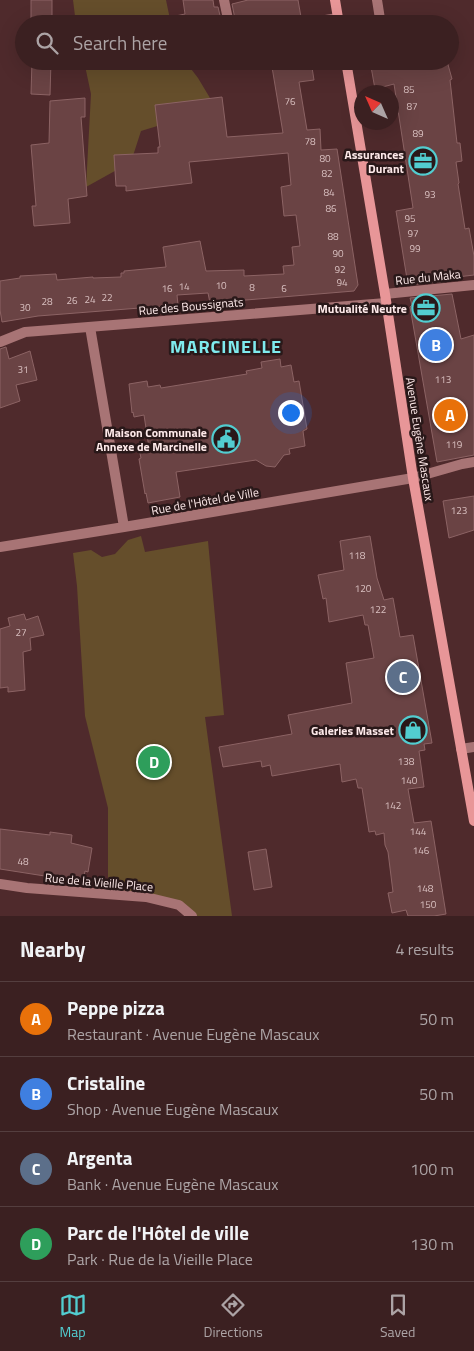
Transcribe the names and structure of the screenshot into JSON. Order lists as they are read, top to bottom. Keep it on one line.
{"streets":{"main road":["Avenue Eugène Mascaux"],"street":["Rue du Maka","Rue des Boussignats","Rue de l'Hôtel de Ville","Rue de la Vieille Place"]},"crossings":[["Rue du Maka","Rue des Boussignats"],["Rue du Maka","Avenue Eugène Mascaux"],["Rue des Boussignats","Avenue Eugène Mascaux"],["Avenue Eugène Mascaux","Rue de l'Hôtel de Ville"]],"districts":["MARCINELLE"],"places":{"office":["Assurances Durant","Mutualité Neutre"],"public building":["Maison Communale Annexe de Marcinelle"],"shop":["Galeries Masset"]},"house_numbers":["85","76","87","89","78","80","82","84","93","86","95","97","88","99","90","92","94","10","14","8","16","6","22","24","26","28","30","31","113","119","123","118","120","122","27","138","140","142","144","146","48","148","150"],"north":"top left","page":{"search":"Search here","pins":["B","A","C","D"],"heading":["Nearby","4 results"],"list":[{"mark":"A","name":"Peppe pizza","note":"Restaurant · Avenue Eugène Mascaux","value":"50 m"},{"mark":"B","name":"Cristaline","note":"Shop · Avenue Eugène Mascaux","value":"50 m"},{"mark":"C","name":"Argenta","note":"Bank · Avenue Eugène Mascaux","value":"100 m"},{"mark":"D","name":"Parc de l'Hôtel de ville","note":"Park · Rue de la Vieille Place","value":"130 m"}],"nav":["Map","Directions","Saved"]}}
